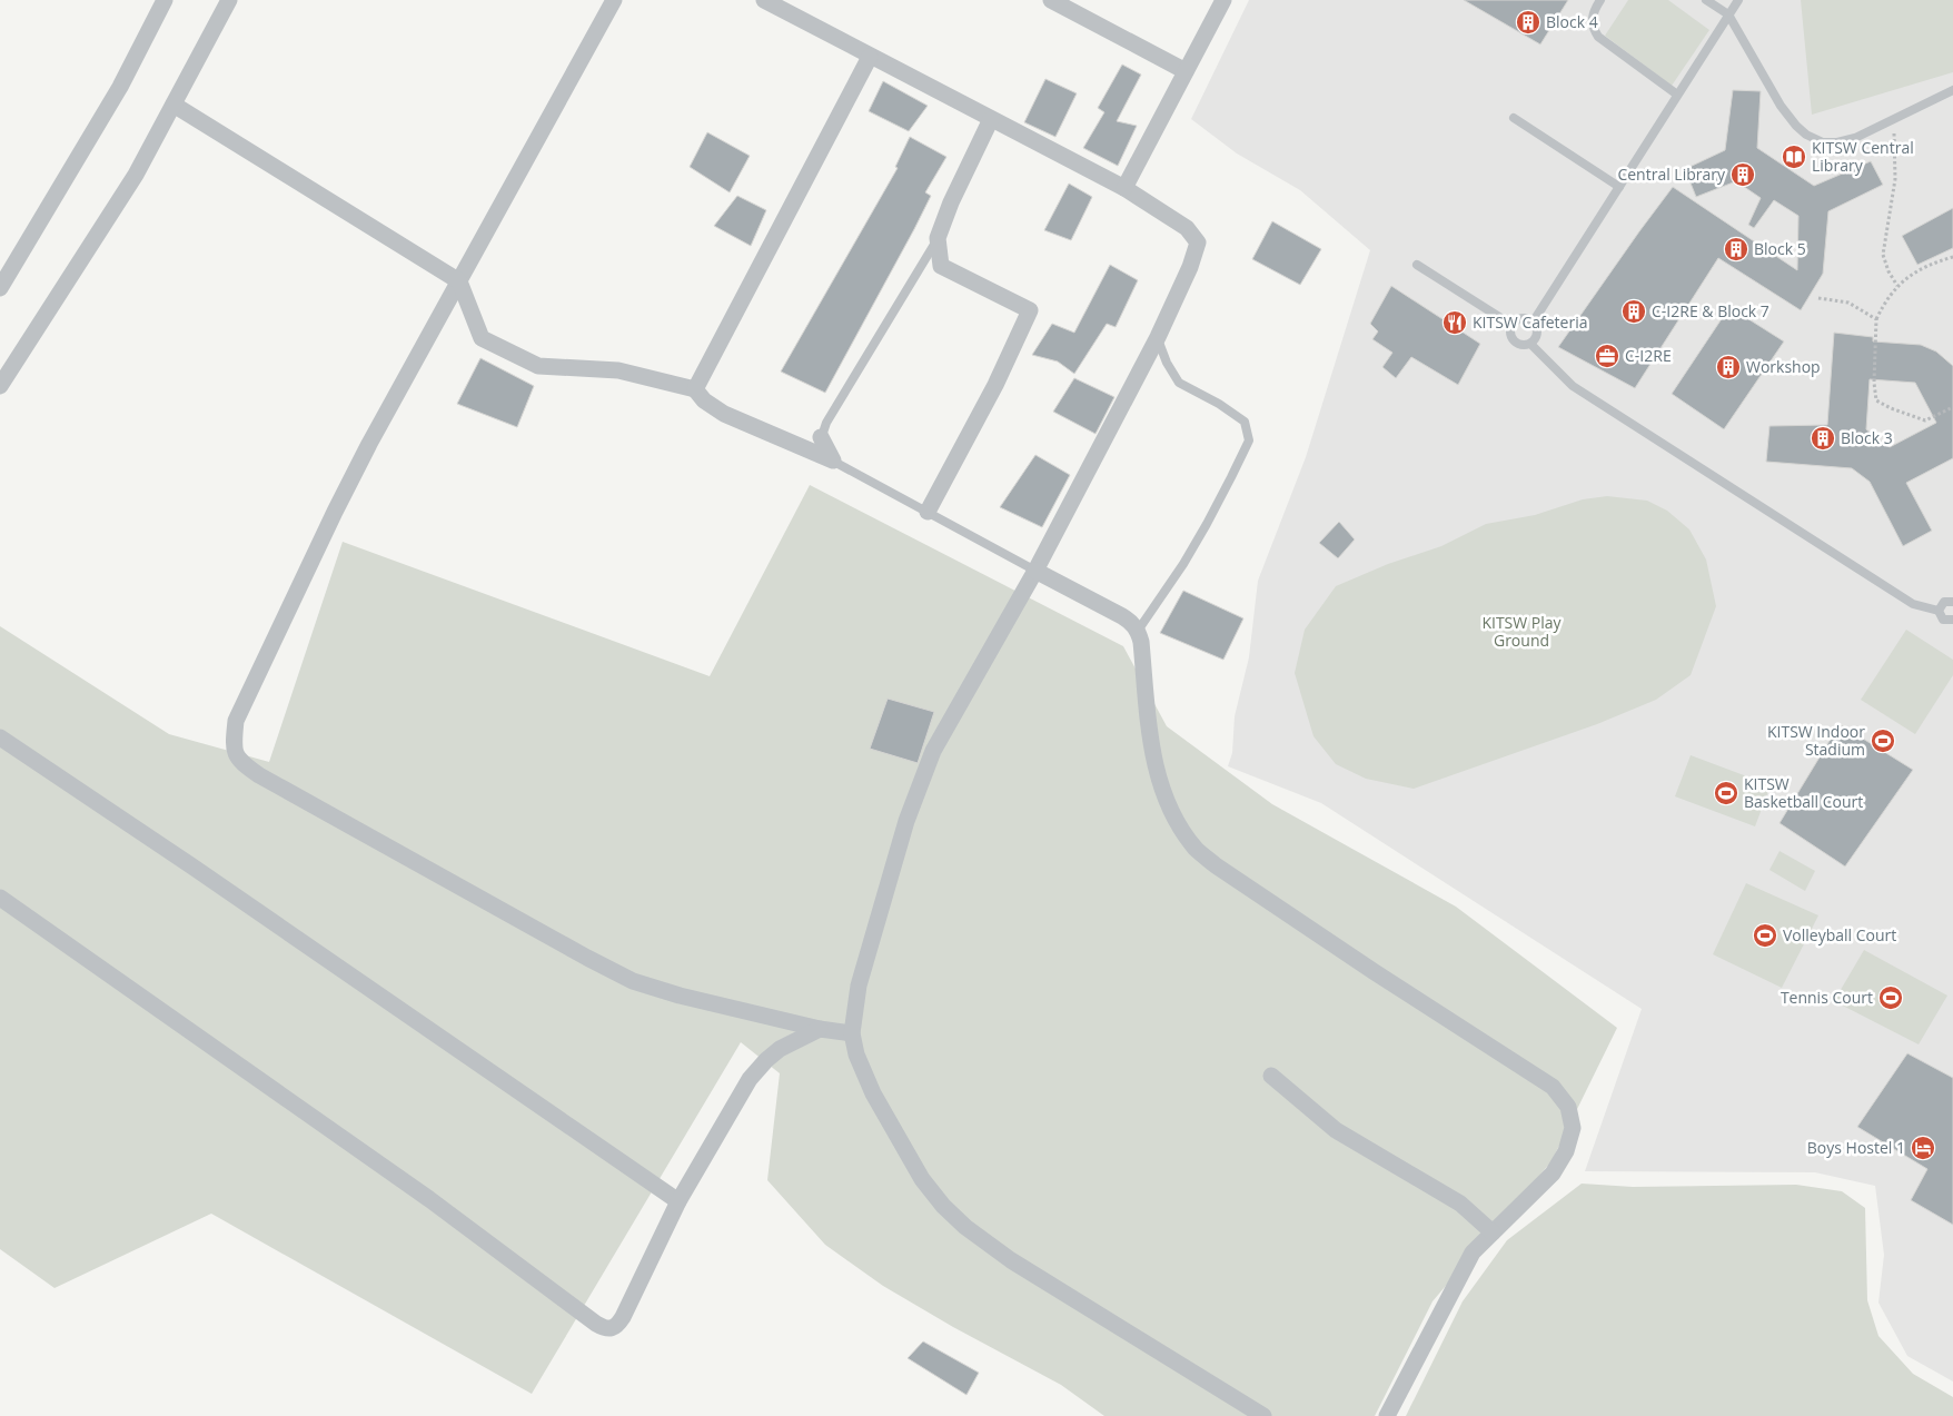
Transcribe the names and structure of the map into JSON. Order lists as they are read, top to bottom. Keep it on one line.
{"parks":["KITSW Play Ground"],"places":{"building":["Block 4","Central Library","Block 5","C-I2RE & Block 7","Workshop","Block 3"],"library":["KITSW Central Library"],"restaurant":["KITSW Cafeteria"],"office":["C-I2RE"],"sports":["KITSW Indoor Stadium","KITSW Basketball Court","Volleyball Court","Tennis Court"],"hotel":["Boys Hostel 1"]}}
